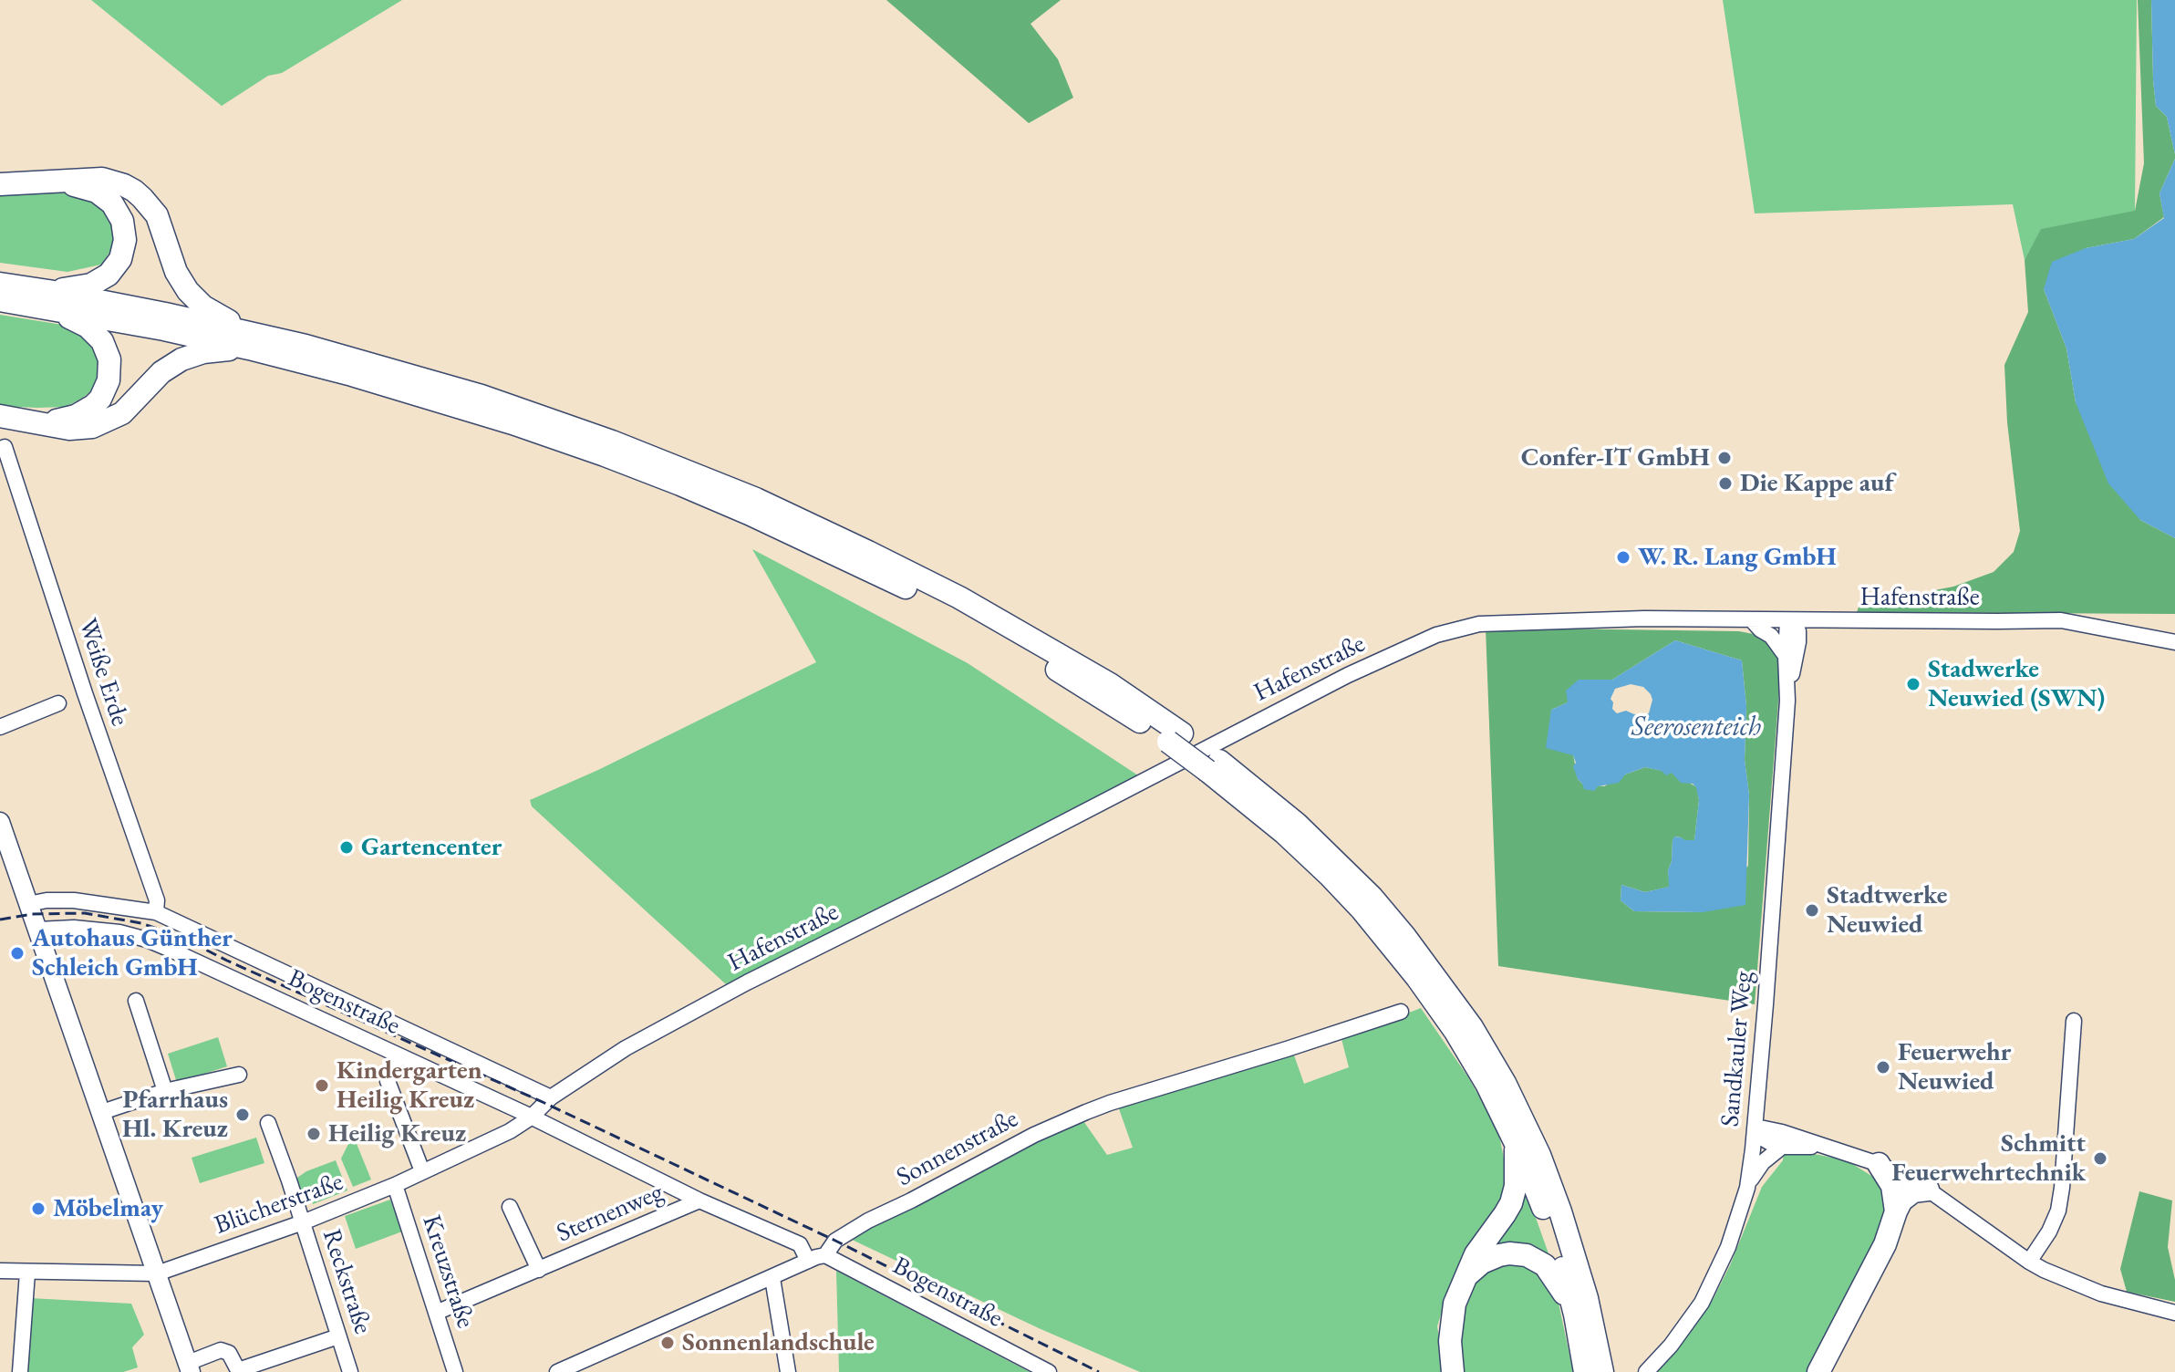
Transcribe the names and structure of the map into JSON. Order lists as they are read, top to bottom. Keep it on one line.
{"streets":{"street":["Hafenstraße","Weiße Erde","Bogenstraße","Sandkauler Weg","Sonnenstraße","Blücherstraße","Sternenweg","Kreuzstraße","Reckstraße"]},"crossings":[["Hafenstraße","Sandkauler Weg"],["Hafenstraße","Blücherstraße"],["Bogenstraße","Sonnenstraße"],["Bogenstraße","Blücherstraße"],["Bogenstraße","Sternenweg"],["Blücherstraße","Kreuzstraße"],["Blücherstraße","Reckstraße"],["Sternenweg","Kreuzstraße"]],"water":["Seerosenteich"],"places":["Confer-IT GmbH","Die Kappe auf","W. R. Lang GmbH","Stadwerke Neuwied (SWN)","Gartencenter","Stadtwerke Neuwied","Autohaus Günther Schleich GmbH","Feuerwehr Neuwied","Kindergarten Heilig Kreuz","Pfarrhaus Hl. Kreuz","Heilig Kreuz","Schmitt Feuerwehrtechnik","Möbelmay","Sonnenlandschule"]}
